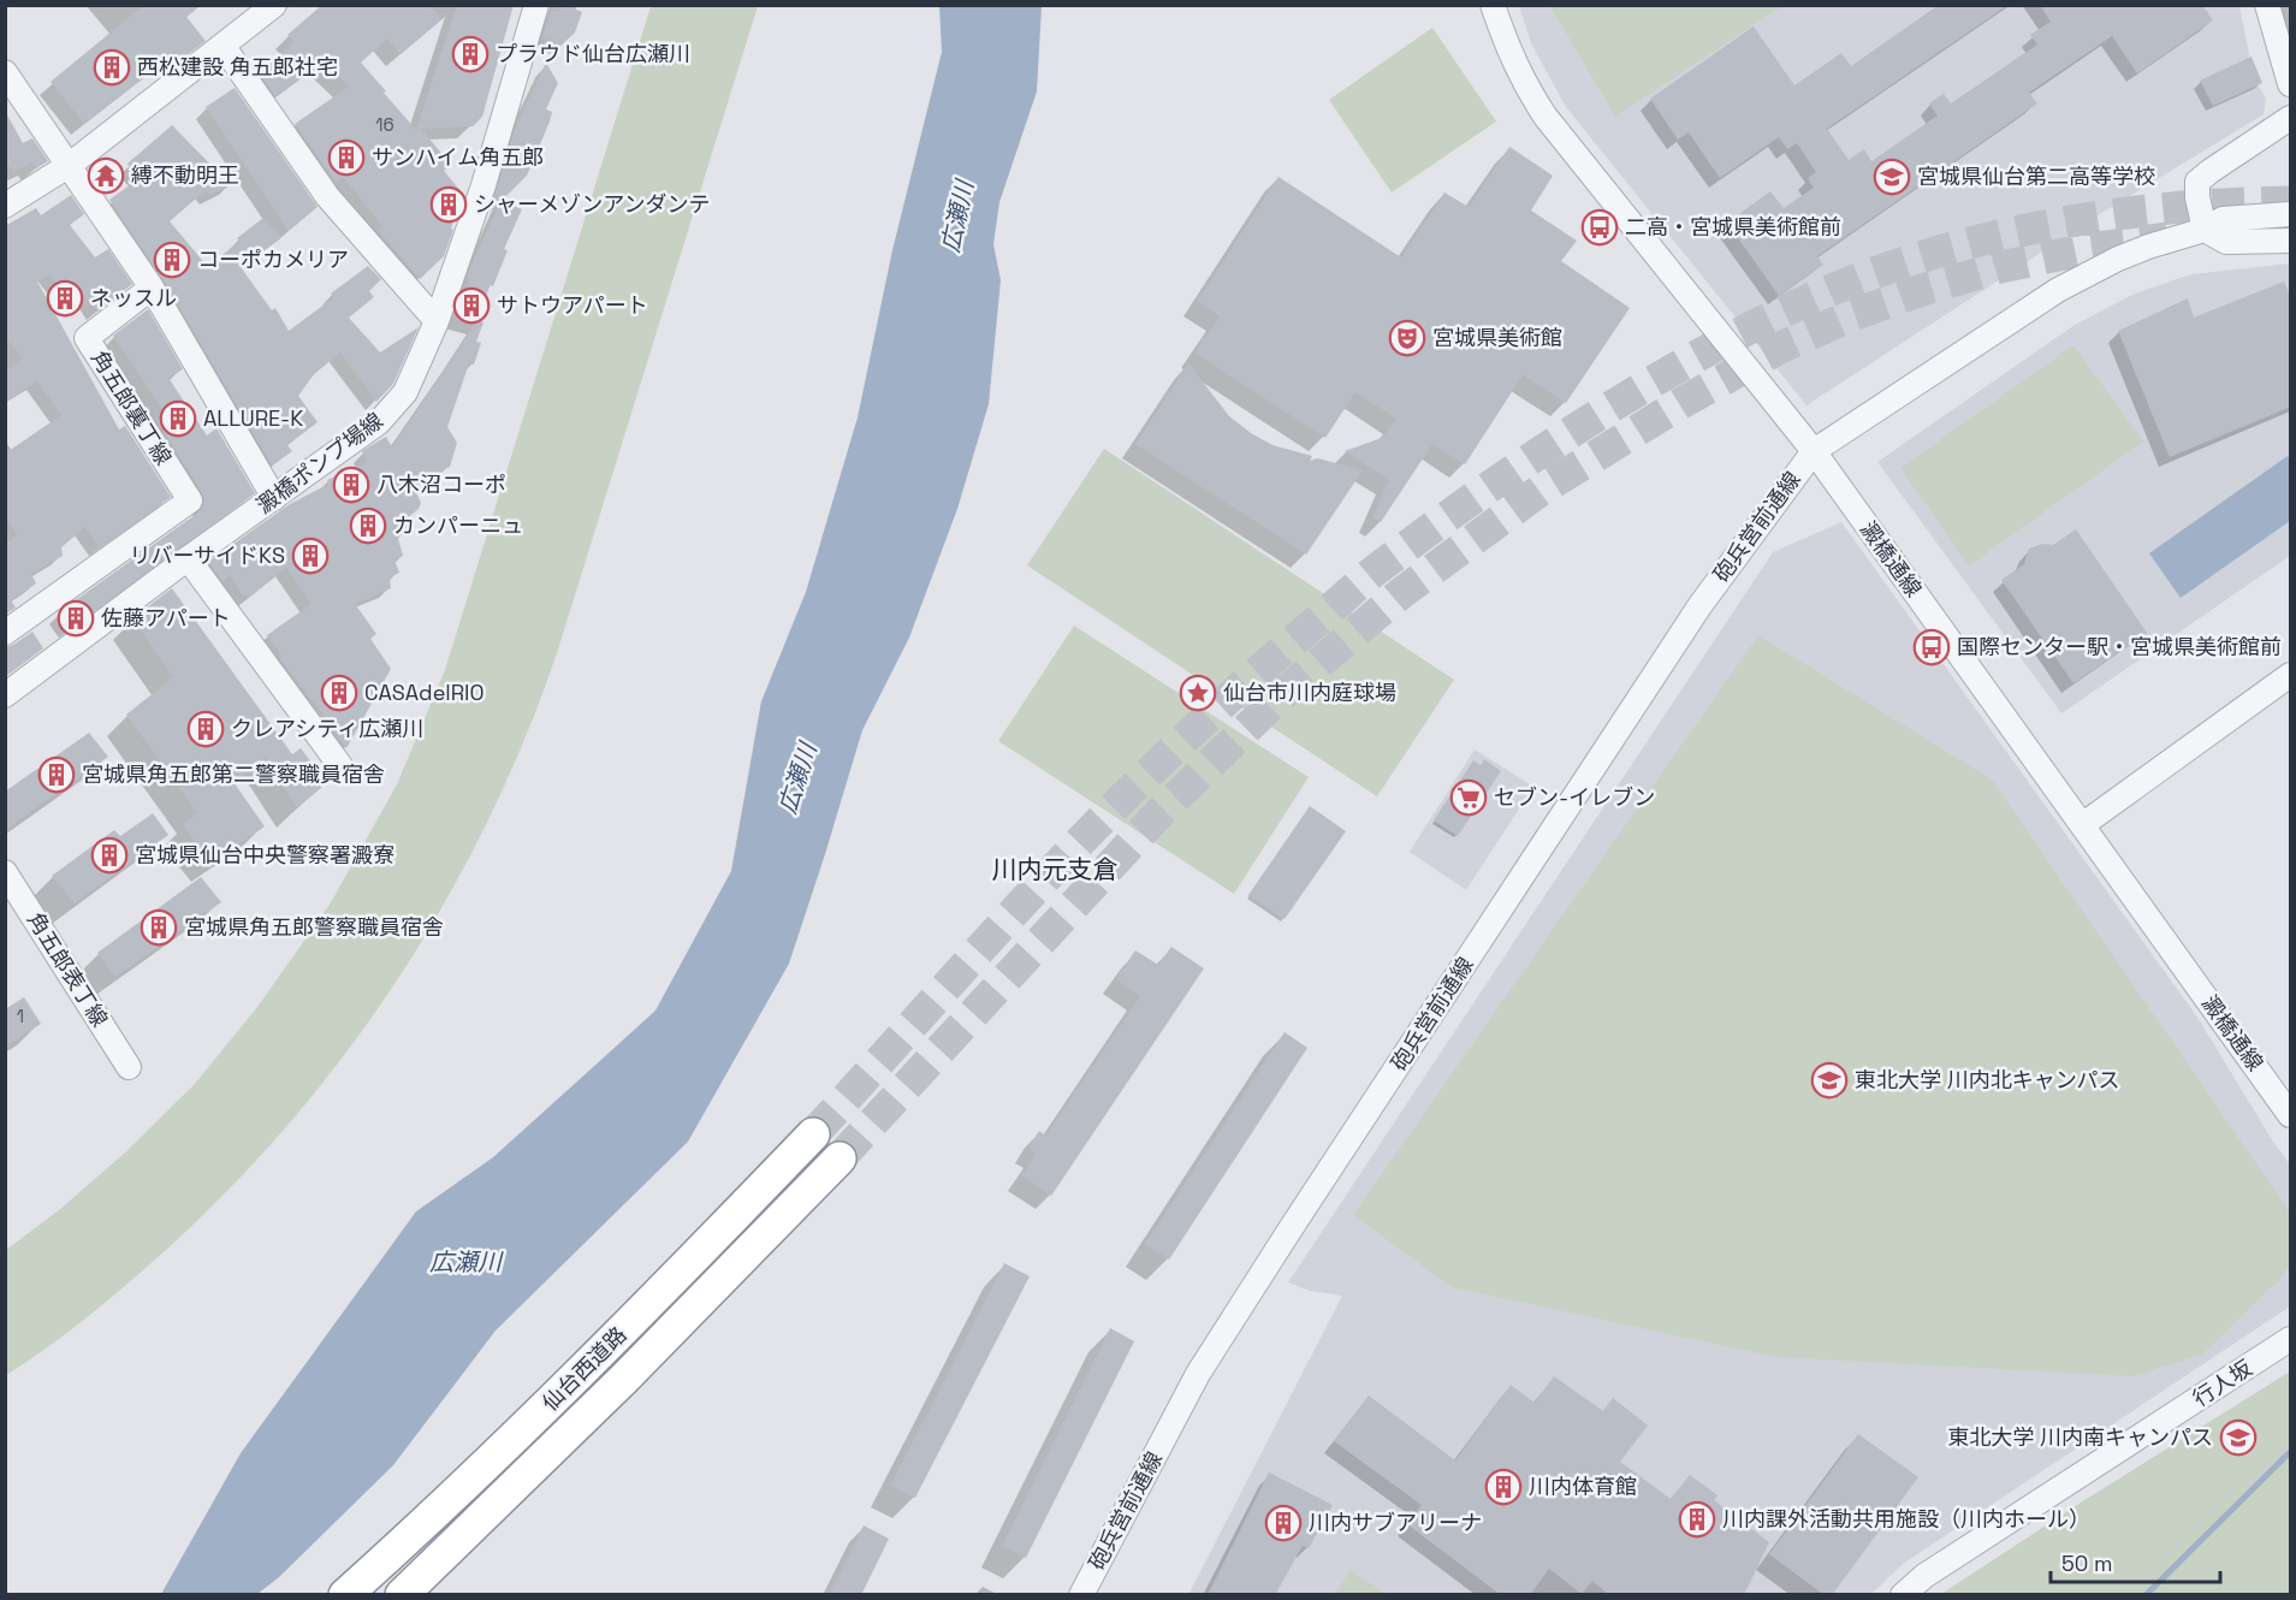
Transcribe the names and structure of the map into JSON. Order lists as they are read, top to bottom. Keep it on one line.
{"streets":{"highway":["仙台西道路"],"street":["角五郎裏丁線","澱橋ポンプ場線","砲兵営前通線","澱橋通線","角五郎表丁線","行人坂"]},"crossings":[["砲兵営前通線","澱橋通線"]],"districts":["川内元支倉"],"water":["広瀬川"],"places":{"building":["プラウド仙台広瀬川","西松建設 角五郎社宅","サンハイム角五郎","シャーメゾンアンダンテ","コーポカメリア","ネッスル","サトウアパート","ALLURE-K","八木沼コーポ","カンパーニュ","リバーサイドKS","佐藤アパート","CASAdelRIO","クレアシティ広瀬川","宮城県角五郎第二警察職員宿舎","宮城県仙台中央警察署澱寮","宮城県角五郎警察職員宿舎","川内体育館","川内課外活動共用施設（川内ホール）","川内サブアリーナ"],"temple":["縛不動明王"],"school or university":["宮城県仙台第二高等学校","東北大学 川内北キャンパス","東北大学 川内南キャンパス"],"bus stop":["二高・宮城県美術館前","国際センター駅・宮城県美術館前"],"theatre":["宮城県美術館"],"place":["仙台市川内庭球場"],"supermarket":["セブン-イレブン"]},"house_numbers":["16","1"],"scale_bar":"50 m"}
